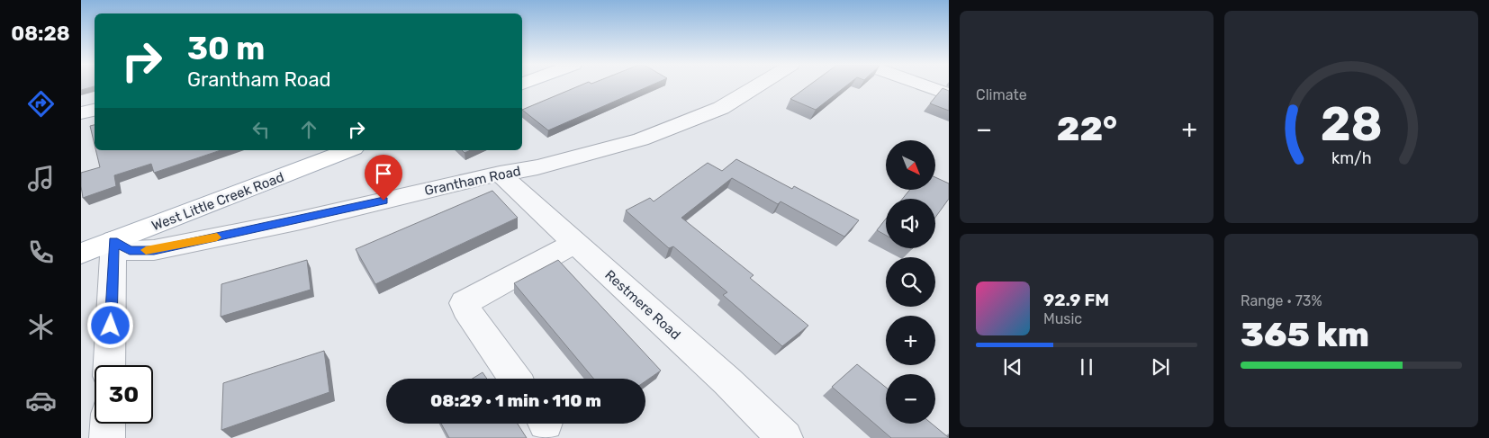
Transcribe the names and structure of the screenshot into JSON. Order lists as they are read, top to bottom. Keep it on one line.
{"streets":{"main road":["West Little Creek Road"],"street":["Grantham Road","Restmere Road"]},"crossings":[["Grantham Road","West Little Creek Road"],["Grantham Road","Restmere Road"]],"north":"bottom right","page":{"tabs":"08:28","tile":["Climate",["Range · 73%","365 km"]],"turn":["30 m","Grantham Road"],"heat":["−","22°","+"],"map_buttons":["+","−"],"song":["92.9 FM","Music"],"limit":"30","trip":"08:29 · 1 min · 110 m","gauge":["28","km/h"]}}
